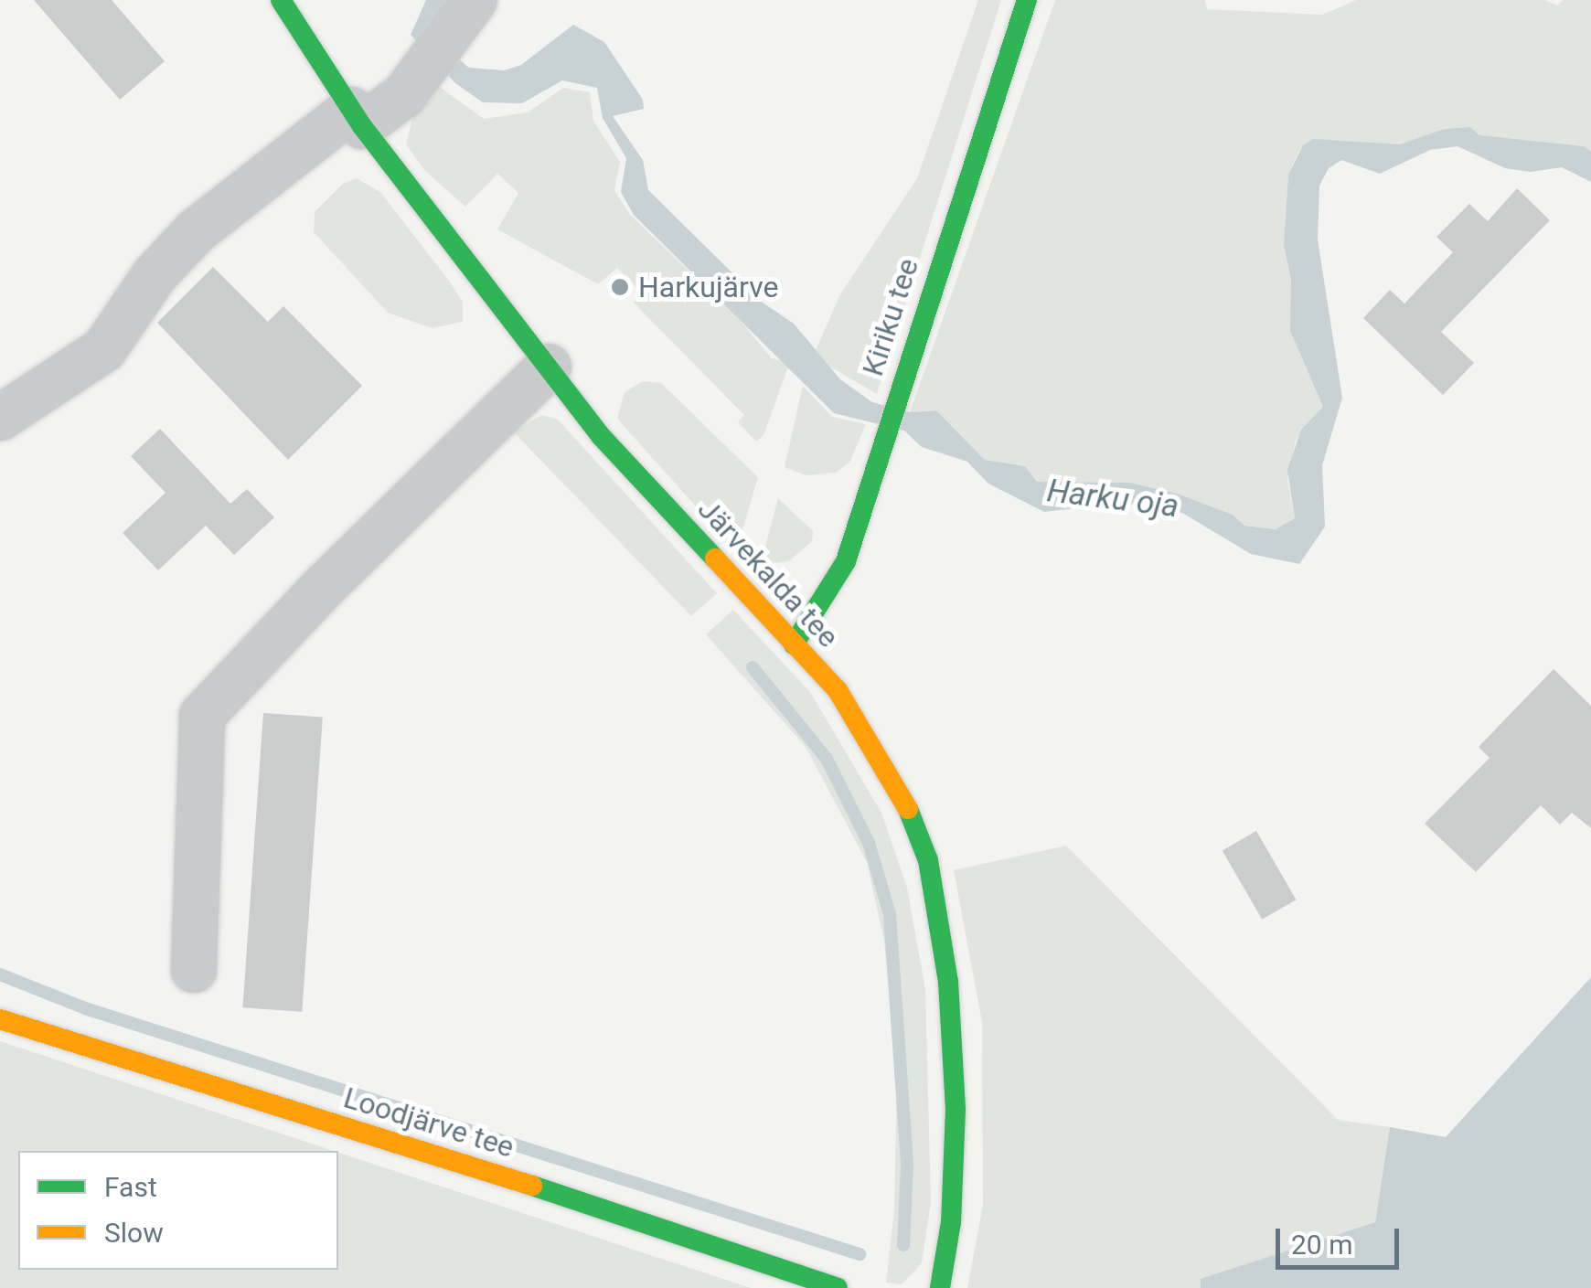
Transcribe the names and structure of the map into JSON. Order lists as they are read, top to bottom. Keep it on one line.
{"streets":{"street":["Kiriku tee","Järvekalda tee","Loodjärve tee"]},"crossings":[["Kiriku tee","Järvekalda tee"]],"water":["Harku oja"],"places":["Harkujärve"],"legend":["Fast","Slow"],"scale_bar":"20 m"}
